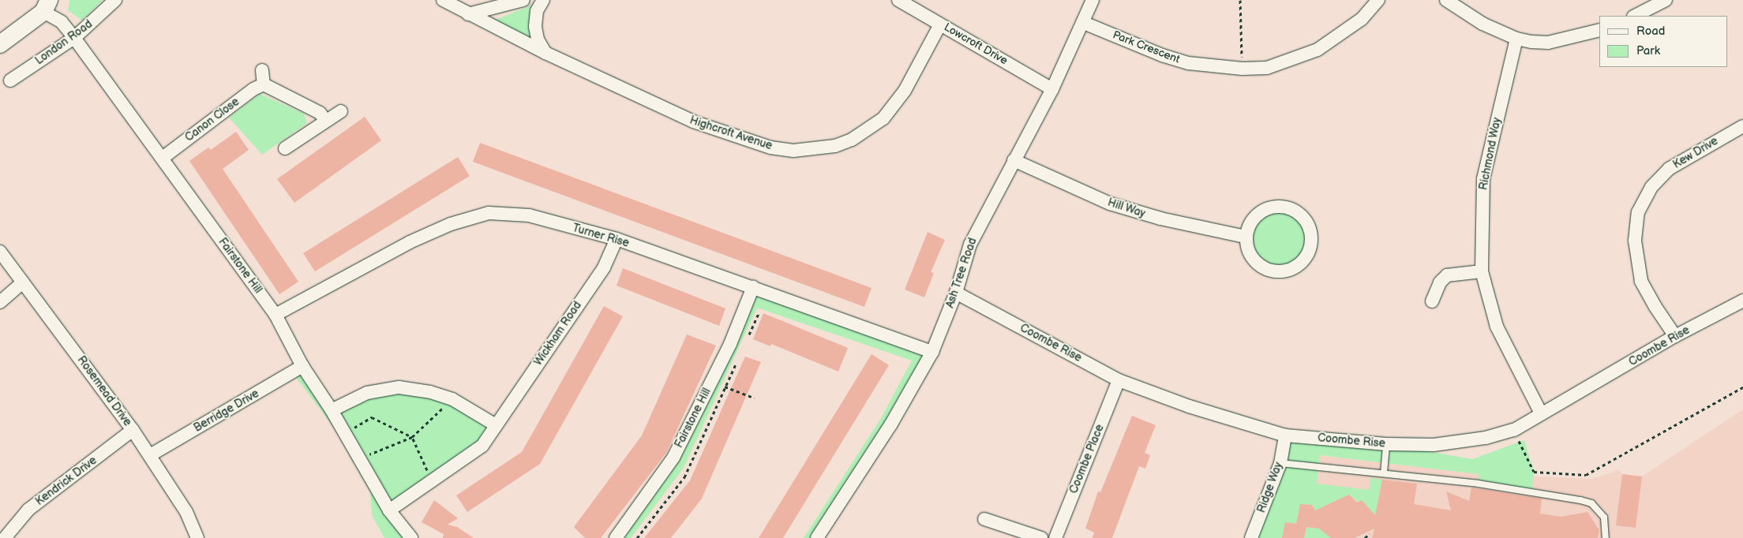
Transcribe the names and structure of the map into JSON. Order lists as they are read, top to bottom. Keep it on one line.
{"streets":{"street":["London Road","Lowcroft Drive","Park Crescent","Canon Close","Highcroft Avenue","Kew Drive","Richmond Way","Hill Way","Turner Rise","Fairstone Hill","Ash Tree Road","Wickham Road","Coombe Rise","Rosemead Drive","Berridge Drive","Coombe Place","Kendrick Drive","Ridge Way"]},"crossings":[["London Road","Fairstone Hill"],["Lowcroft Drive","Highcroft Avenue"],["Lowcroft Drive","Ash Tree Road"],["Park Crescent","Ash Tree Road"],["Canon Close","Fairstone Hill"],["Kew Drive","Coombe Rise"],["Richmond Way","Coombe Rise"],["Hill Way","Ash Tree Road"],["Turner Rise","Fairstone Hill"],["Turner Rise","Ash Tree Road"],["Turner Rise","Wickham Road"],["Fairstone Hill","Wickham Road"],["Fairstone Hill","Berridge Drive"],["Ash Tree Road","Coombe Rise"],["Coombe Rise","Coombe Place"],["Coombe Rise","Ridge Way"],["Rosemead Drive","Berridge Drive"],["Rosemead Drive","Kendrick Drive"]],"legend":["Road","Park"]}
